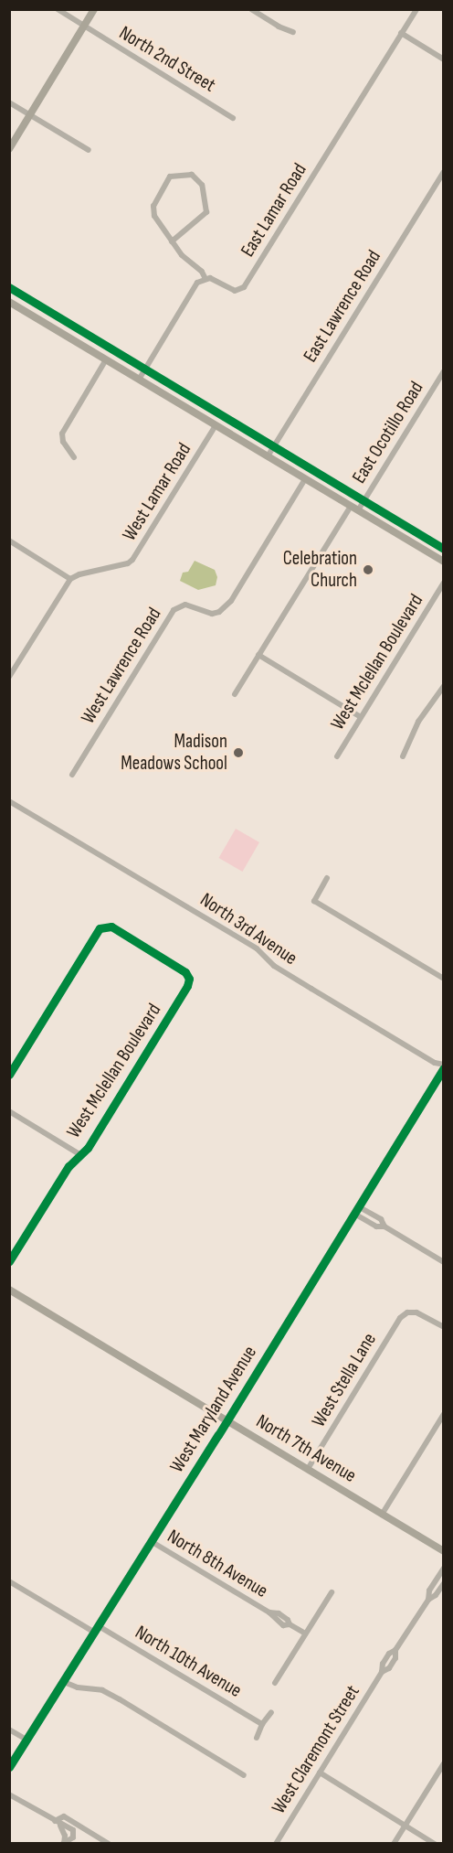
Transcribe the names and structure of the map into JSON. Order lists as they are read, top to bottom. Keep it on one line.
{"streets":{"main road":["West Maryland Avenue","North 7th Avenue"],"street":["North 2nd Street","East Lamar Road","East Lawrence Road","East Ocotillo Road","West Lamar Road","West Mclellan Boulevard","West Lawrence Road","North 3rd Avenue","West Stella Lane","North 8th Avenue","North 10th Avenue","West Claremont Street"]},"crossings":[["North 3rd Avenue","West Maryland Avenue"],["West Stella Lane","North 7th Avenue"],["West Maryland Avenue","North 7th Avenue"],["West Maryland Avenue","North 8th Avenue"],["West Maryland Avenue","North 10th Avenue"]],"places":["Celebration Church","Madison Meadows School"]}
